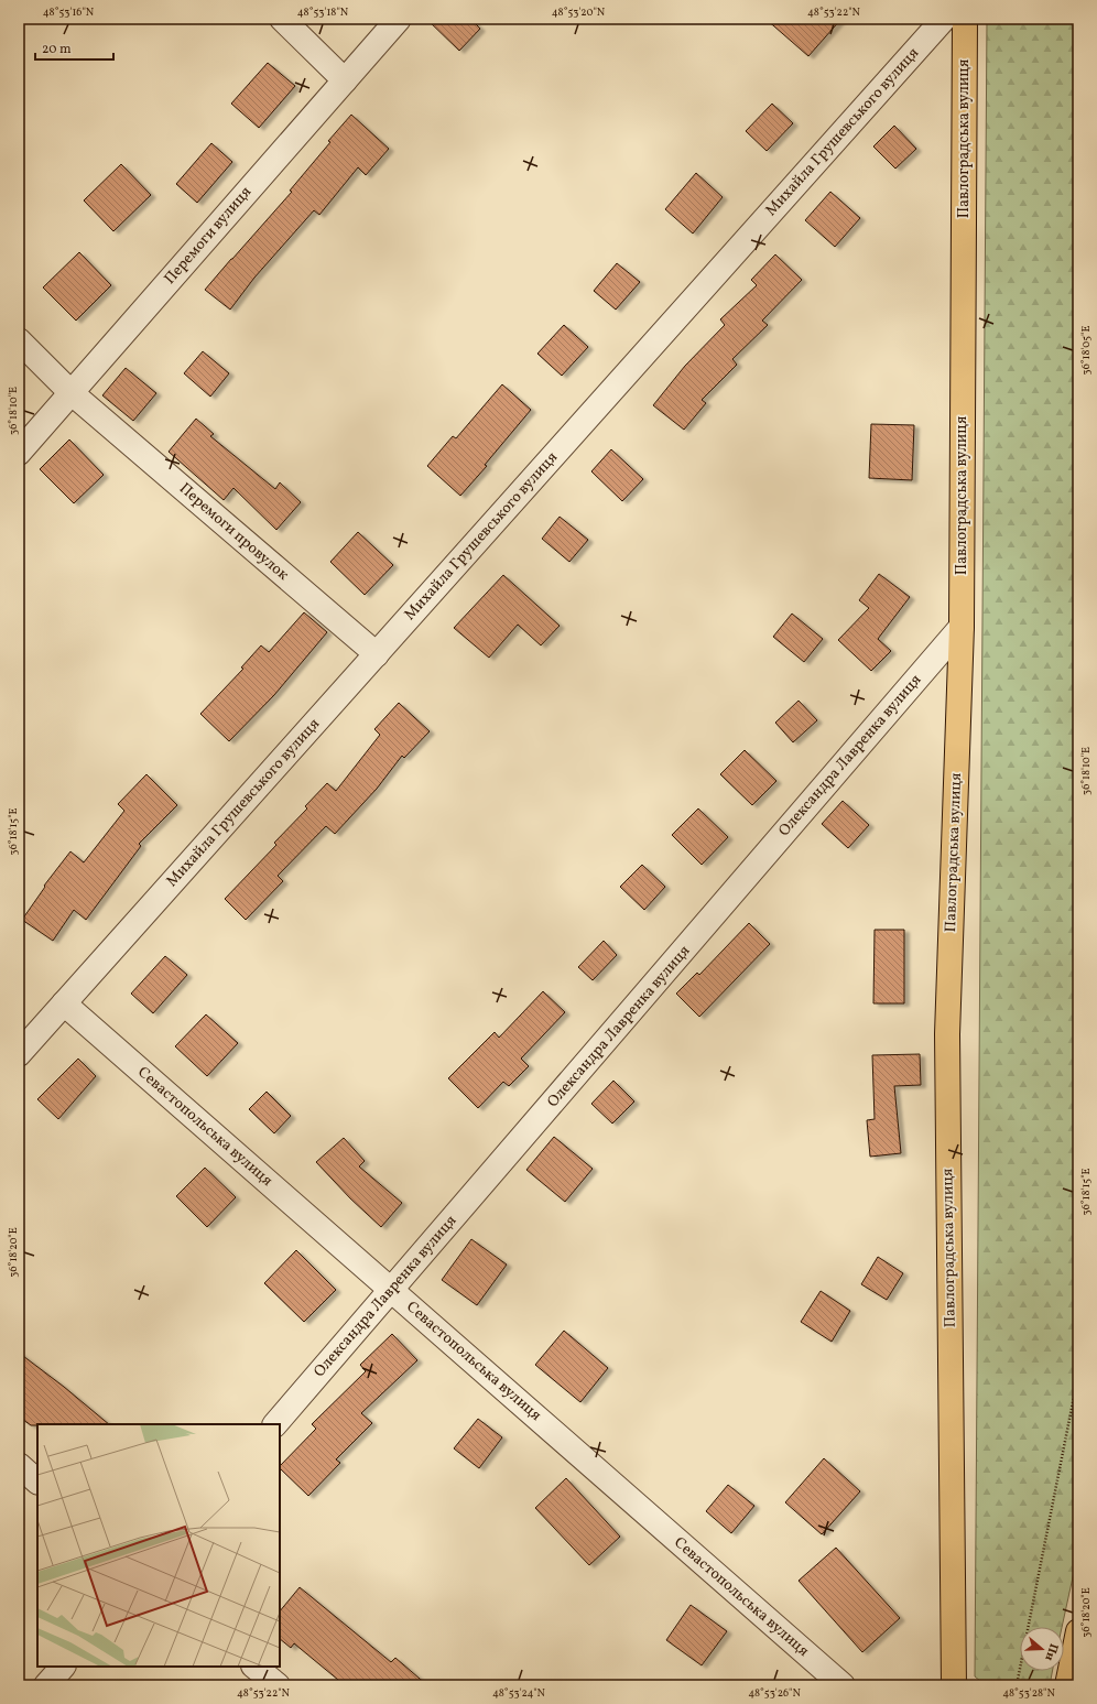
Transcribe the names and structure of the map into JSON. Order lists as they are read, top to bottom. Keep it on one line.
{"streets":{"main road":["Павлоградська вулиця"],"street":["Михайла Грушевського вулиця","Перемоги вулиця","Перемоги провулок","Олександра Лавренка вулиця","Севастопольська вулиця"]},"crossings":[["Михайла Грушевського вулиця","Перемоги провулок"],["Михайла Грушевського вулиця","Севастопольська вулиця"],["Павлоградська вулиця","Олександра Лавренка вулиця"],["Перемоги вулиця","Перемоги провулок"],["Олександра Лавренка вулиця","Севастопольська вулиця"]],"scale_bar":"20 m","north":"right","coordinates":["48°53'16\"N","48°53'18\"N","48°53'20\"N","48°53'22\"N","36°18'05\"E","36°18'10\"E","36°18'15\"E","36°18'20\"E","48°53'24\"N","48°53'26\"N","48°53'28\"N"]}
